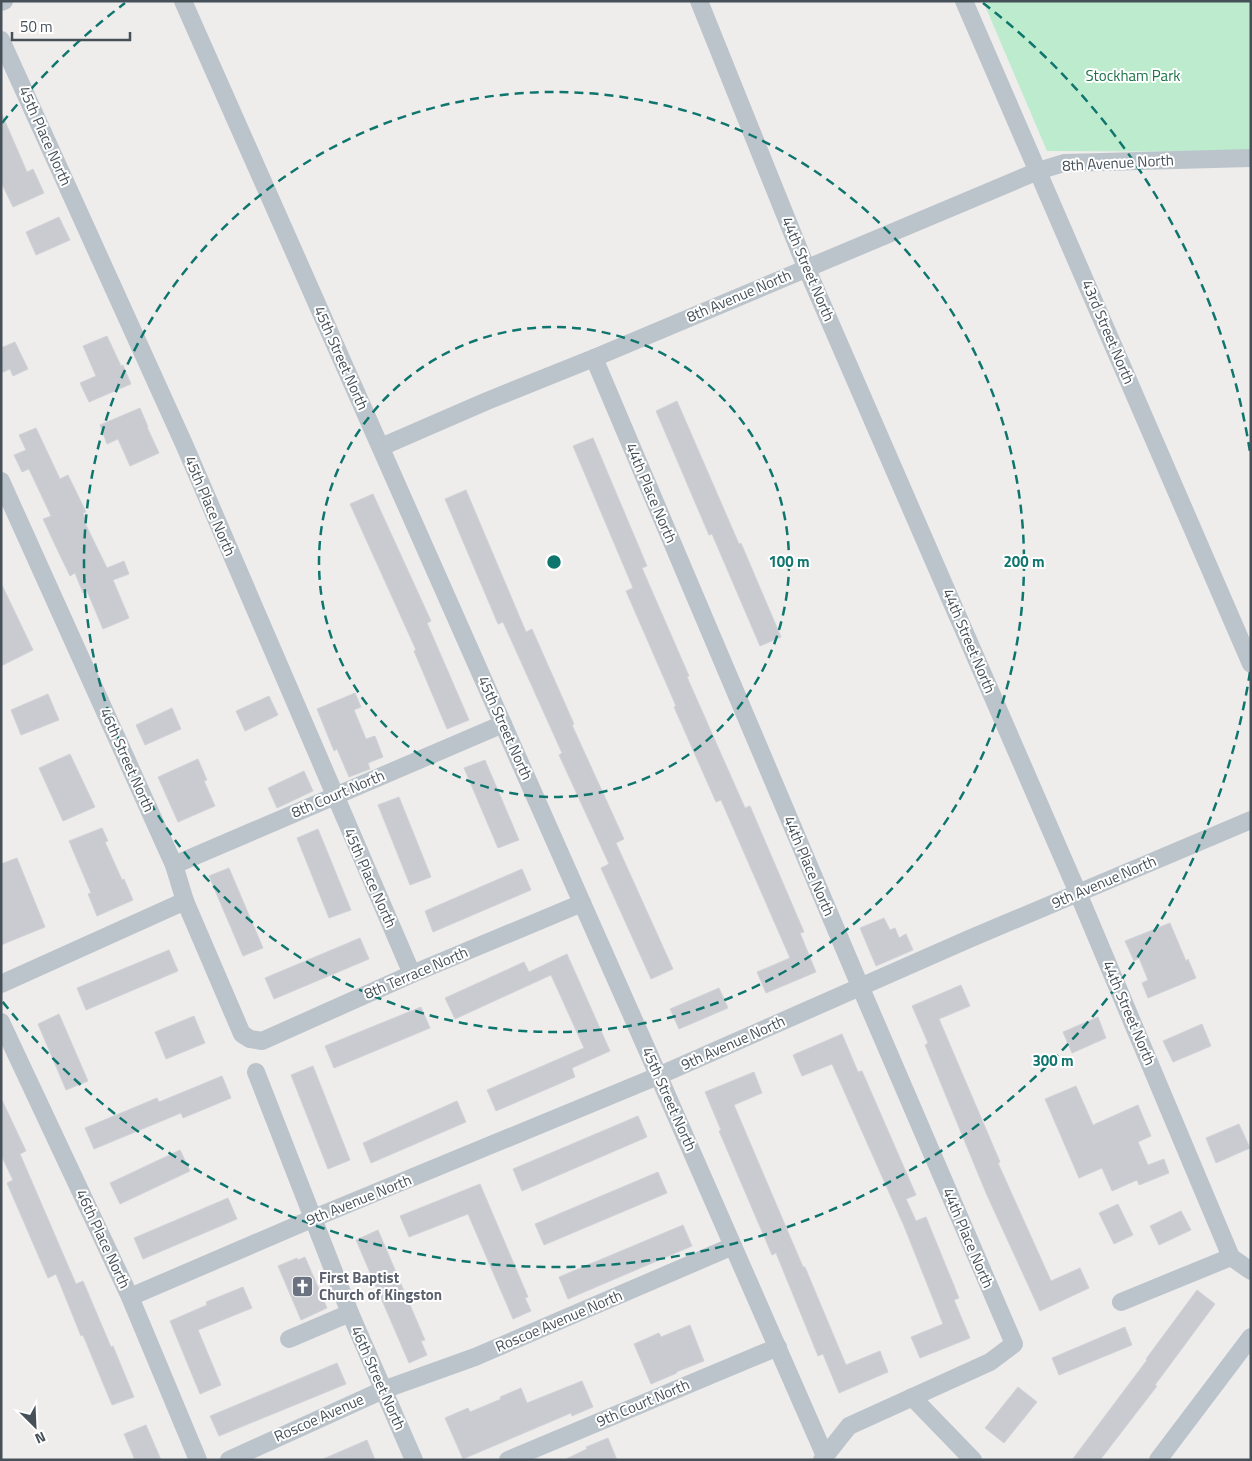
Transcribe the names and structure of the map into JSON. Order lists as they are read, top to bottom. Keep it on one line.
{"streets":{"street":["45th Place North","8th Avenue North","44th Street North","43rd Street North","45th Street North","44th Place North","46th Street North","8th Court North","9th Avenue North","8th Terrace North","46th Place North","Roscoe Avenue North","9th Court North","Roscoe Avenue"]},"crossings":[["45th Place North","8th Court North"],["45th Place North","8th Terrace North"],["8th Avenue North","44th Street North"],["8th Avenue North","43rd Street North"],["8th Avenue North","45th Street North"],["8th Avenue North","44th Place North"],["44th Street North","9th Avenue North"],["45th Street North","8th Court North"],["45th Street North","9th Avenue North"],["45th Street North","8th Terrace North"],["45th Street North","Roscoe Avenue North"],["45th Street North","9th Court North"],["44th Place North","9th Avenue North"],["46th Street North","8th Court North"],["46th Street North","9th Avenue North"],["46th Street North","8th Terrace North"],["46th Street North","Roscoe Avenue North"],["46th Street North","Roscoe Avenue"],["9th Avenue North","46th Place North"],["Roscoe Avenue North","Roscoe Avenue"]],"parks":["Stockham Park"],"places":{"church":["First Baptist Church of Kingston"]},"scale_bar":"50 m","north":"bottom right","rings":["100 m","200 m","300 m"]}
